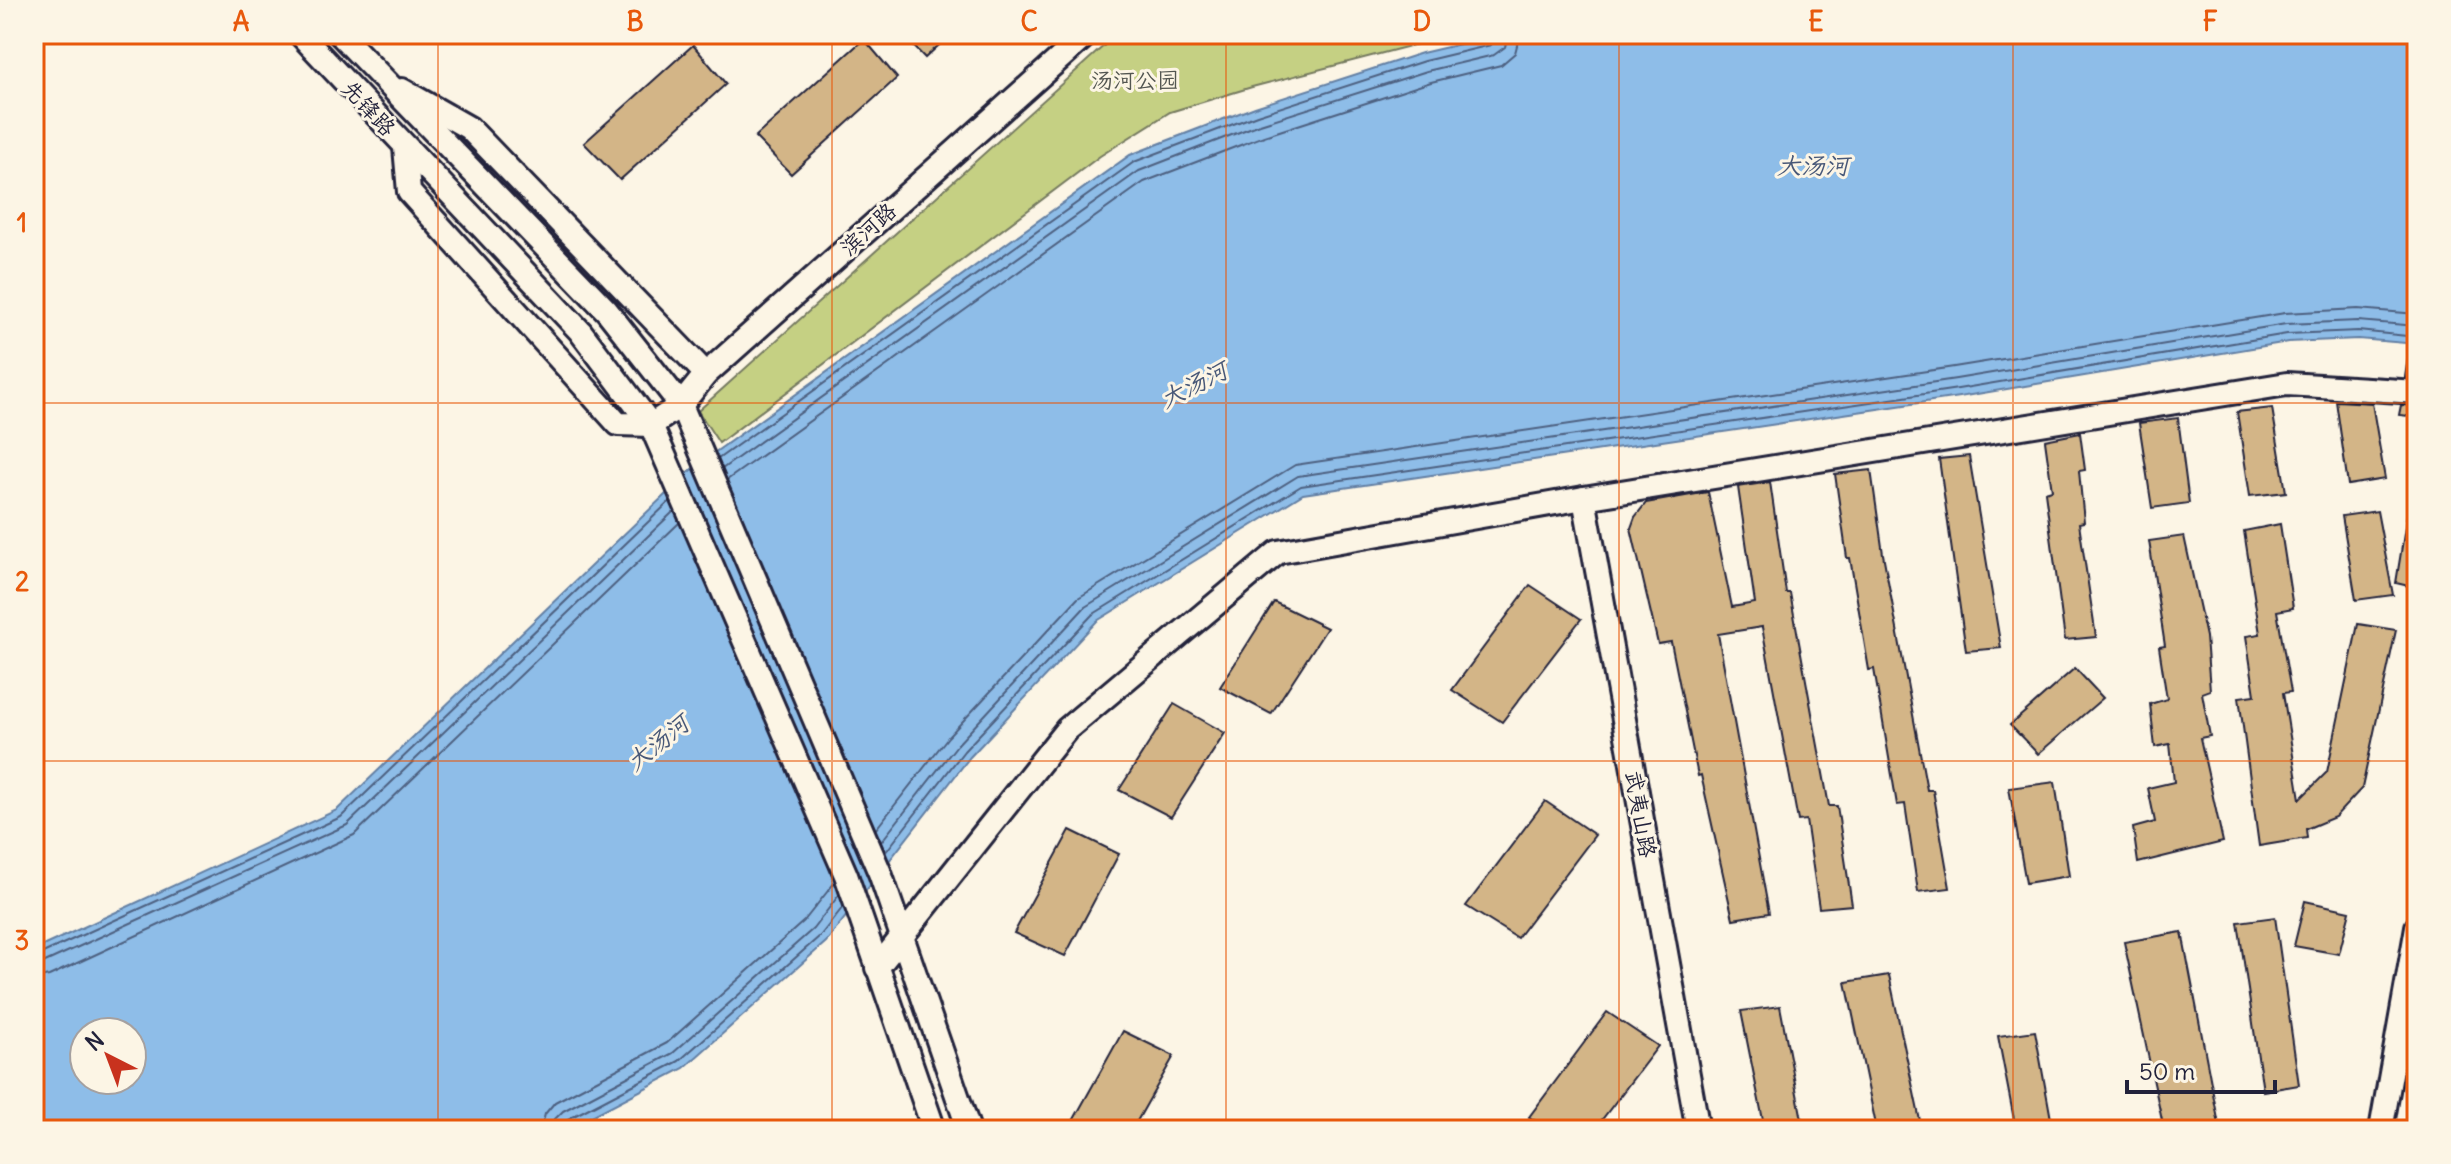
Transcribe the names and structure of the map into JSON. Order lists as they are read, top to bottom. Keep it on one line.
{"streets":{"street":["先锋路","滨河路","武夷山路"]},"crossings":[["先锋路","滨河路"]],"water":["大汤河"],"parks":["汤河公园"],"scale_bar":"50 m","north":"top left","grid":{"columns":["A","B","C","D","E","F"],"rows":["1","2","3"]}}
